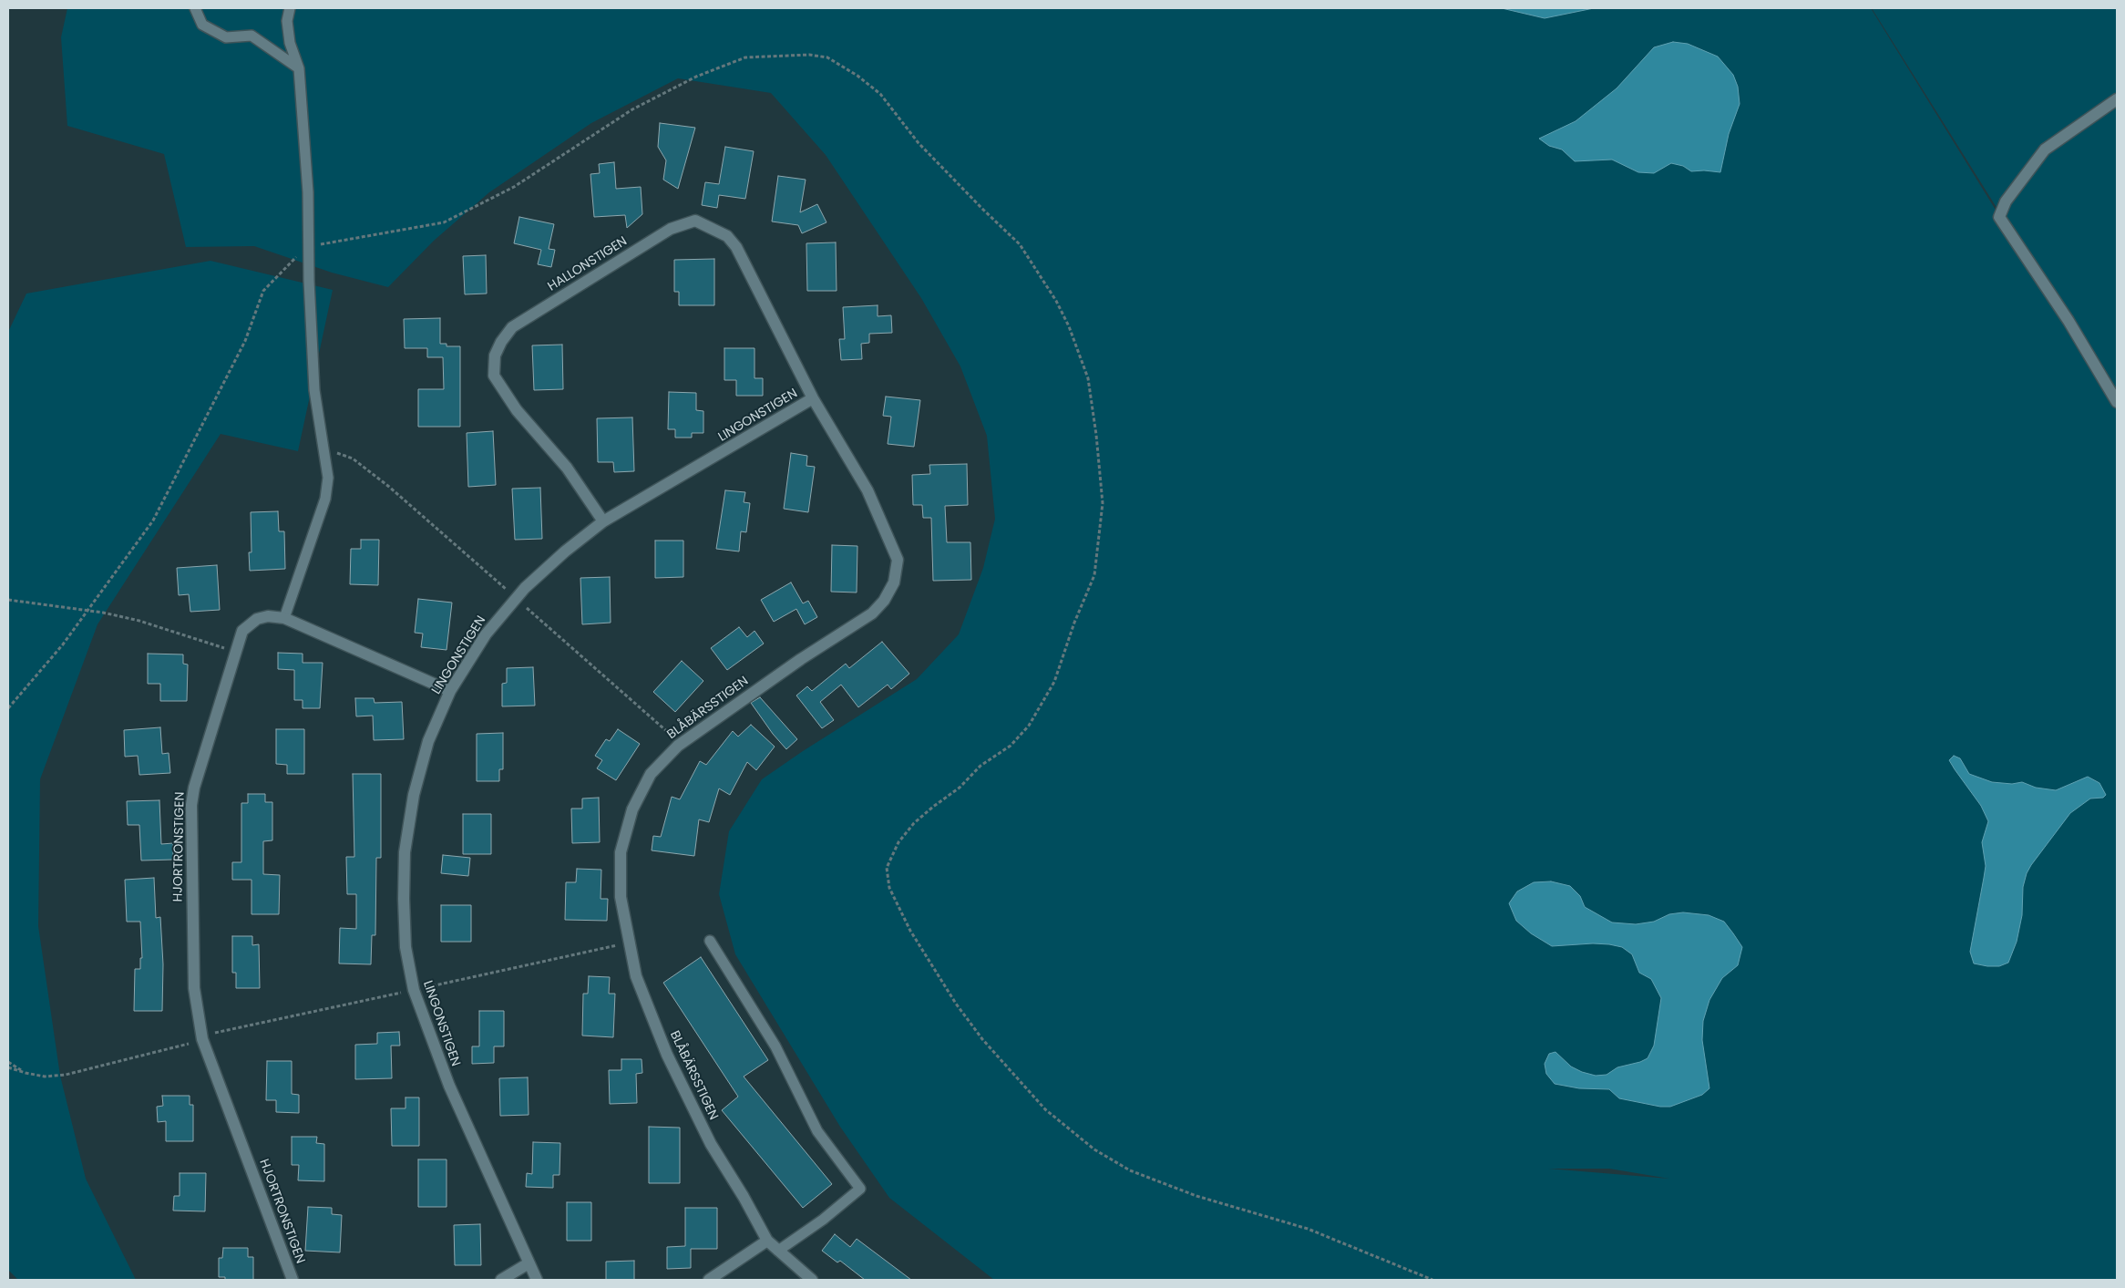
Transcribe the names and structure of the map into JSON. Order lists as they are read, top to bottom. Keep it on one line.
{"streets":{"street":["HALLONSTIGEN","LINGONSTIGEN","BLÅBÄRSSTIGEN","HJORTRONSTIGEN"]},"crossings":[["HALLONSTIGEN","LINGONSTIGEN"],["HALLONSTIGEN","BLÅBÄRSSTIGEN"],["LINGONSTIGEN","BLÅBÄRSSTIGEN"],["LINGONSTIGEN","HJORTRONSTIGEN"]]}
